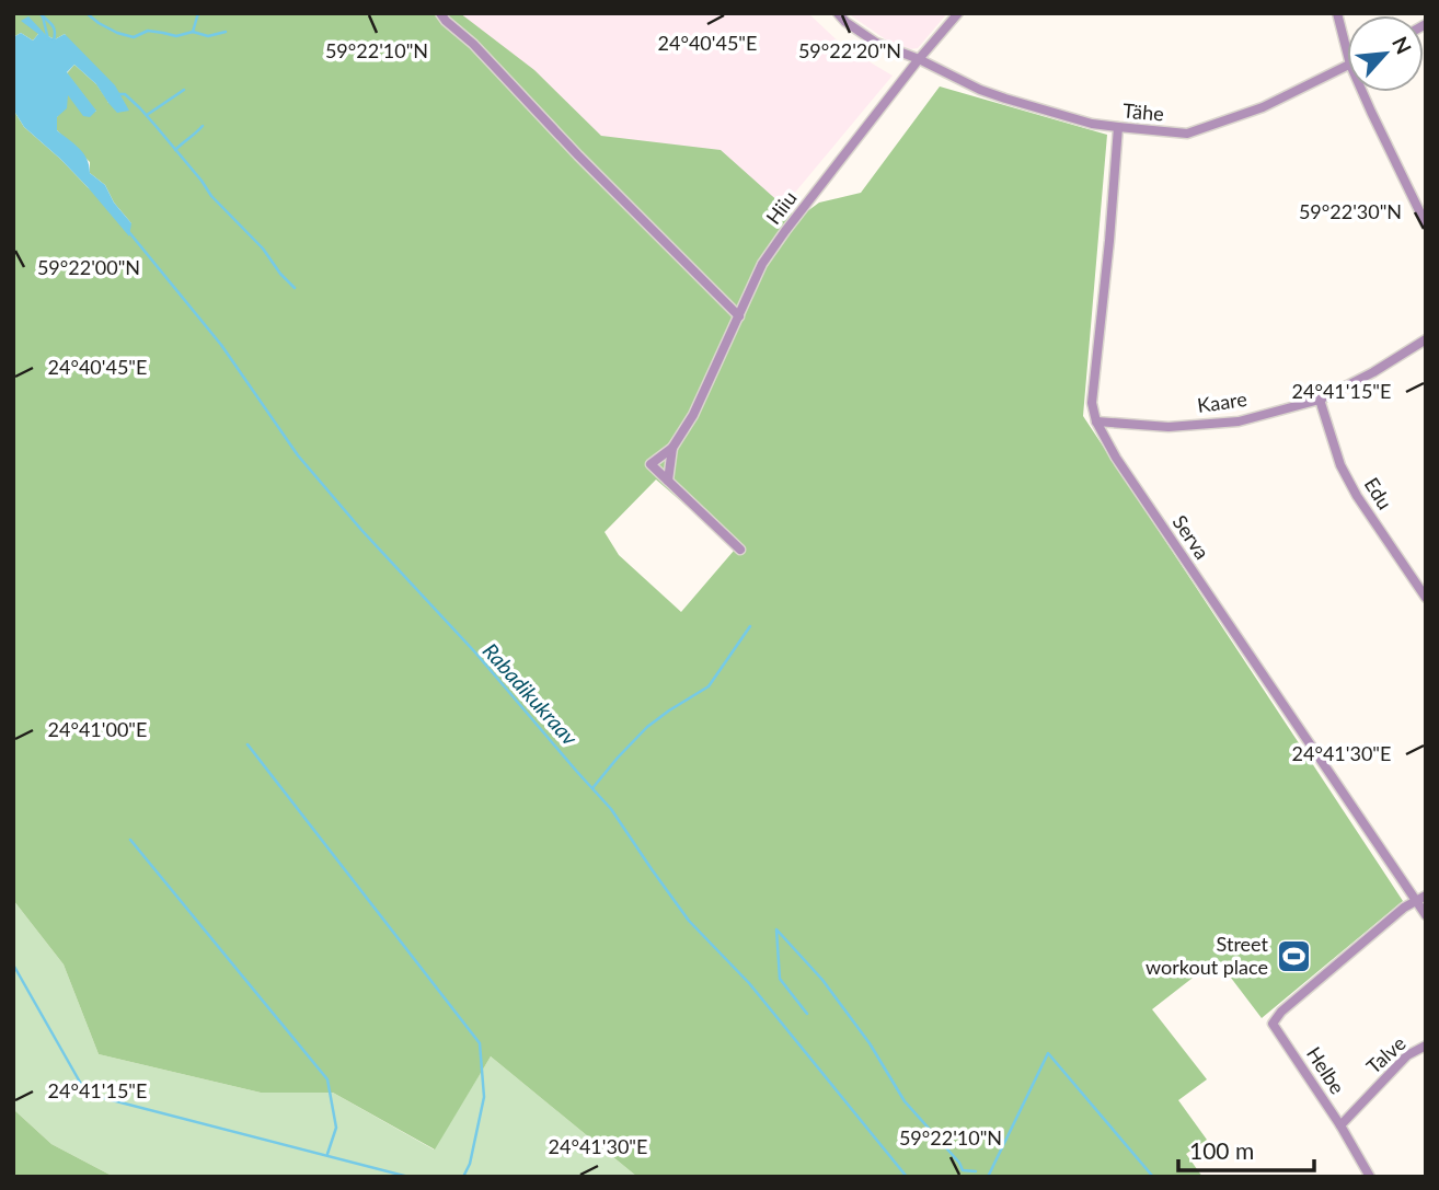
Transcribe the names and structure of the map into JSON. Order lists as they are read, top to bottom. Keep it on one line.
{"streets":{"street":["Tähe","Hiiu","Kaare","Edu","Serva","Talve","Helbe"]},"crossings":[["Tähe","Hiiu"],["Tähe","Serva"],["Kaare","Edu"],["Kaare","Serva"],["Serva","Helbe"],["Talve","Helbe"]],"water":["Rabadikukraav"],"places":{"sports":["Street workout place"]},"scale_bar":"100 m","north":"top right","coordinates":["24°40'45\"E","59°22'10\"N","59°22'20\"N","59°22'30\"N","59°22'00\"N","24°41'15\"E","24°41'00\"E","24°41'30\"E"]}
